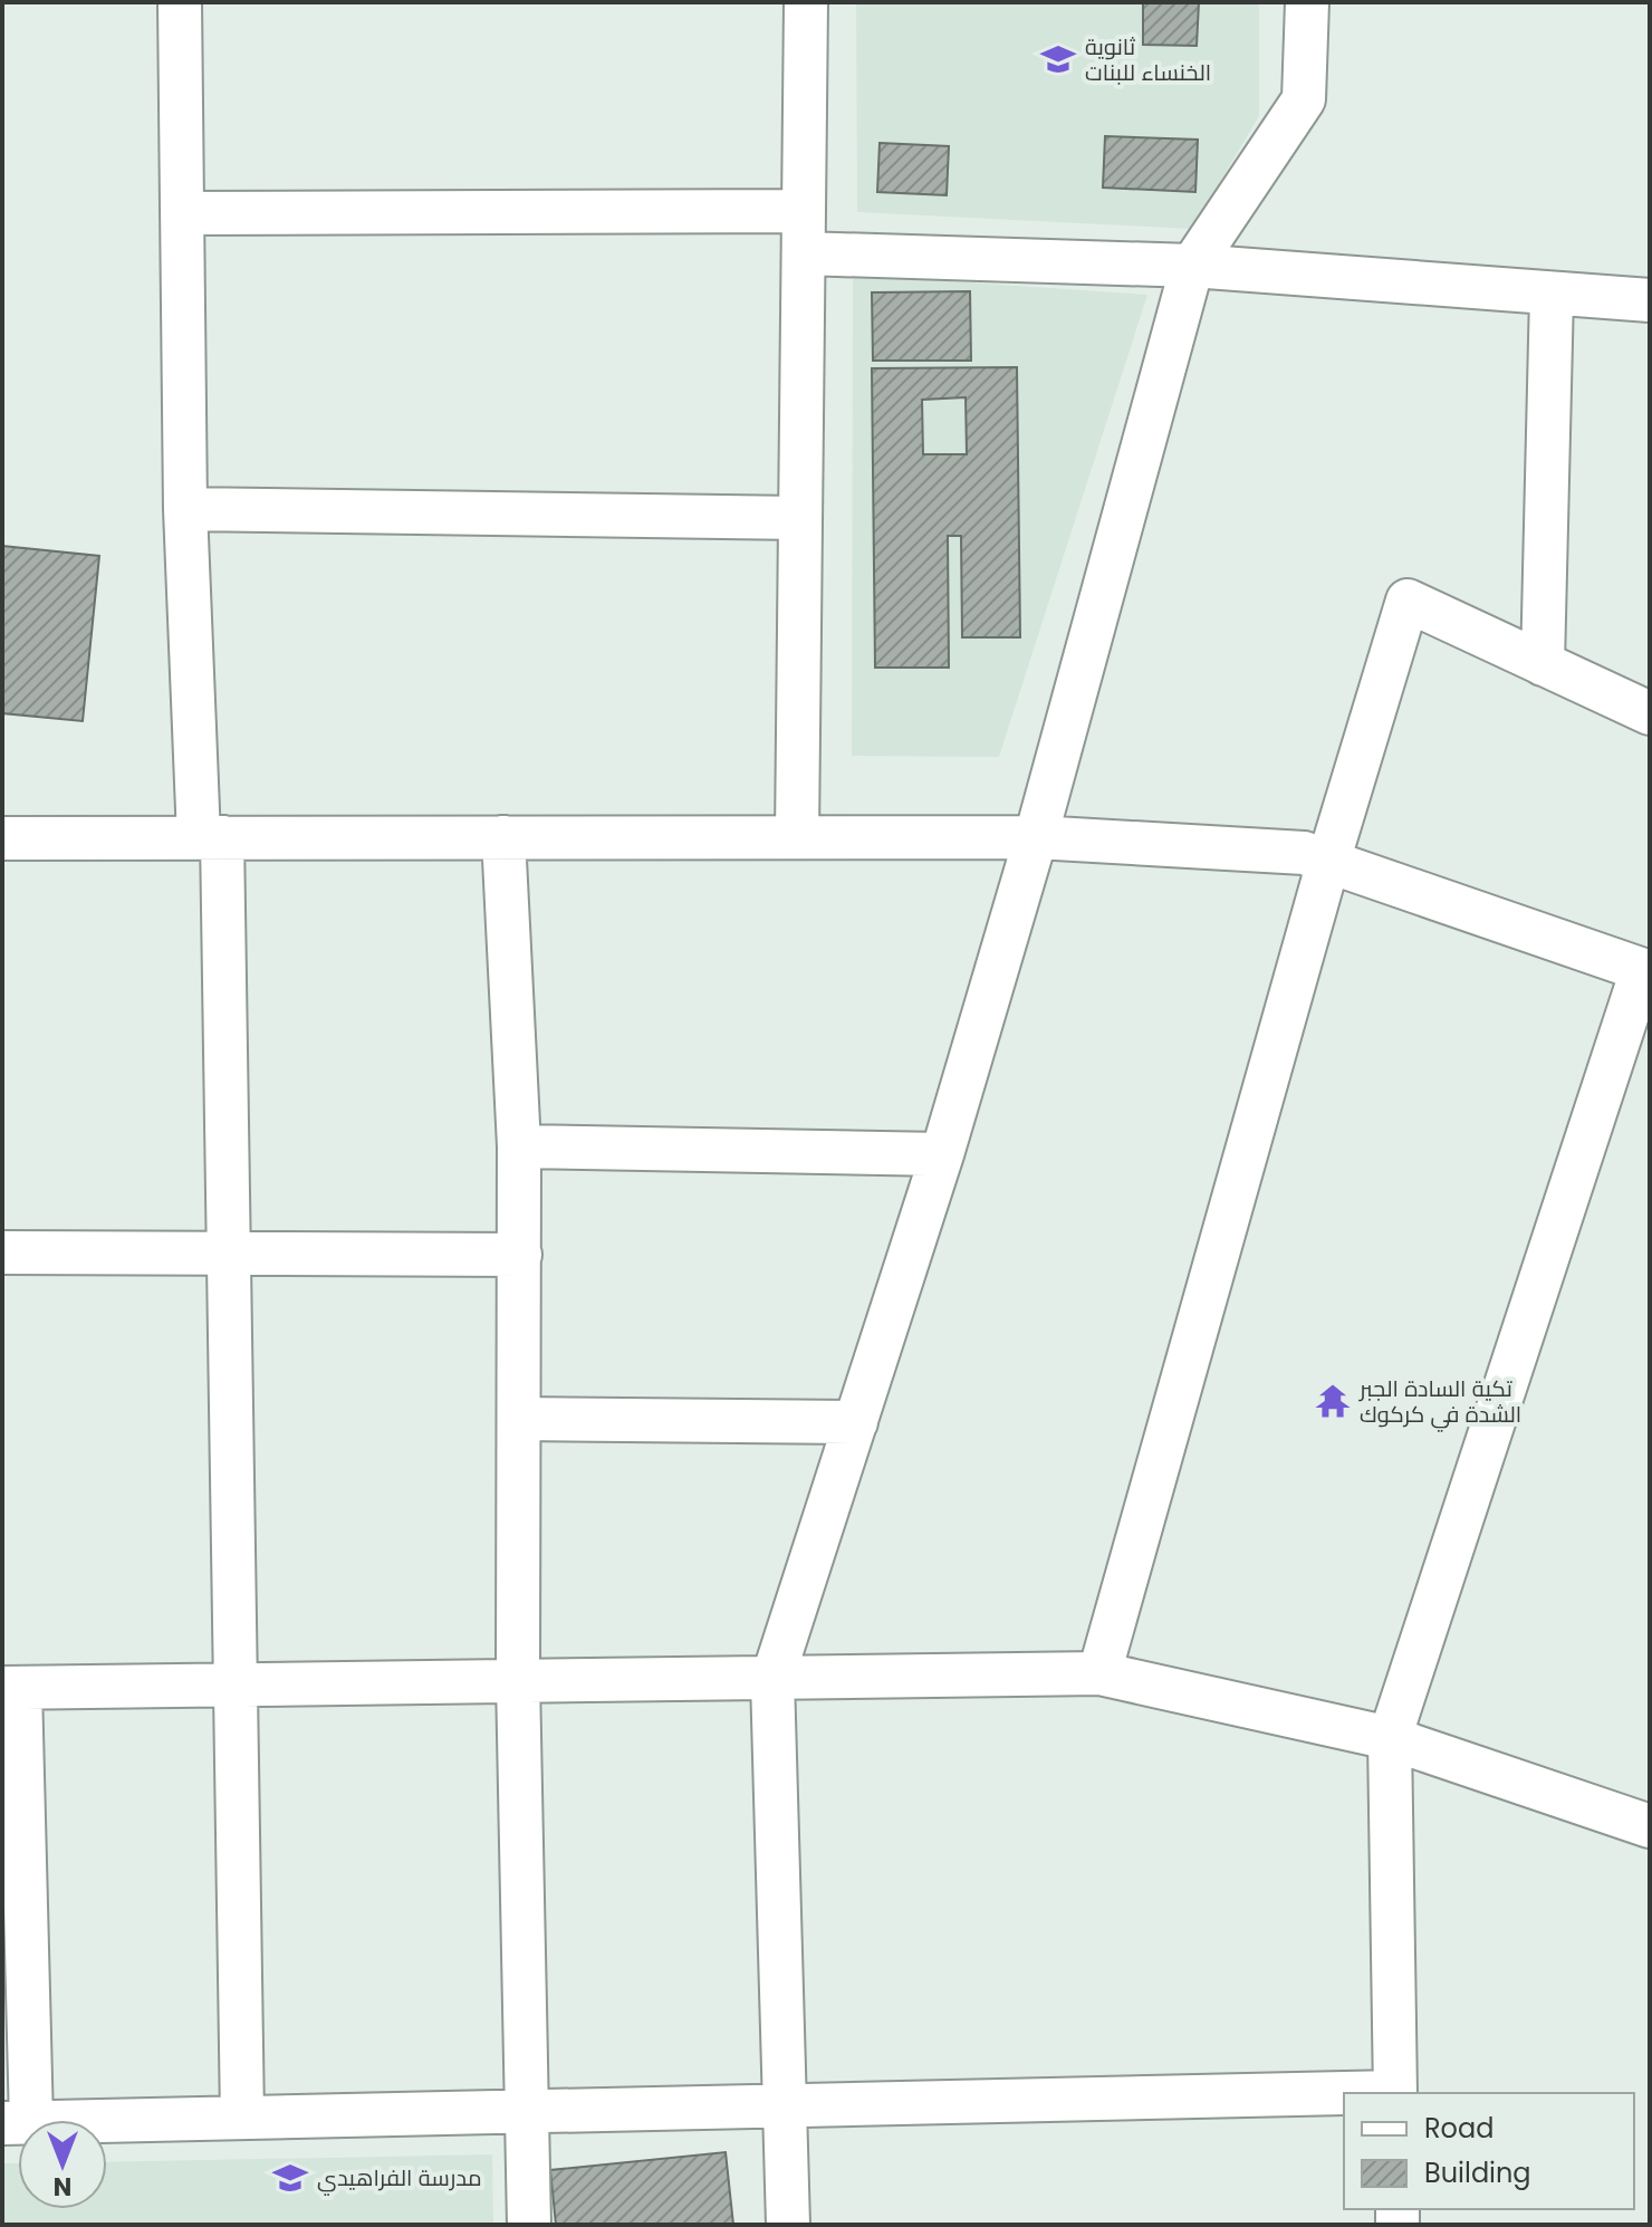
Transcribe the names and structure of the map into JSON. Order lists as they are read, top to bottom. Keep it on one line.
{"places":{"school or university":["ثانوية الخنساء للبنات","مدرسة الفراهيدي"],"temple":["تكية السادة الجبر الشدة في كركوك"]},"legend":["Road","Building"],"north":"bottom"}
